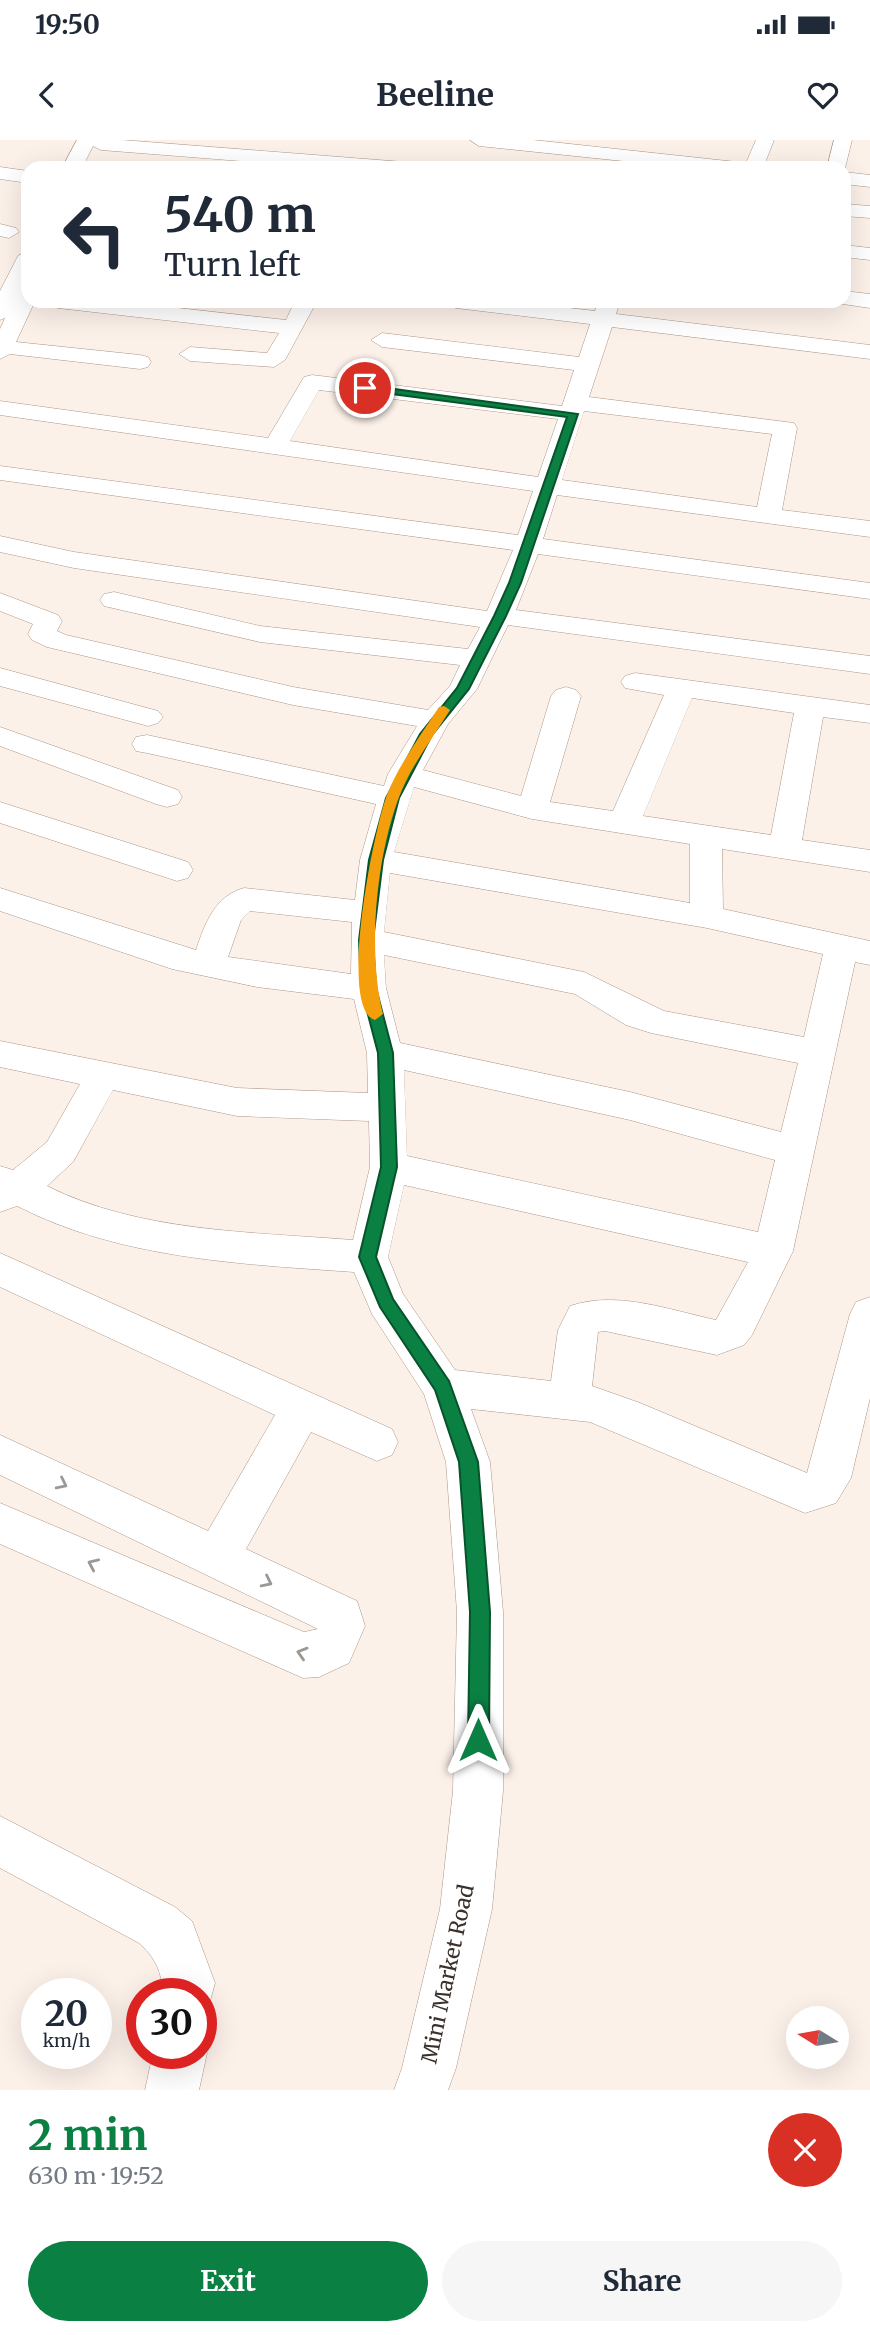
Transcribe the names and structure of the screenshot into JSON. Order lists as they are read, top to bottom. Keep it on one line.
{"streets":{"street":["Mini Market Road"]},"north":"left","page":{"status":"19:50","header":"Beeline","turn":["540 m","Turn left"],"speed":"20 km/h","limit":"30","heading":["2 min","630 m · 19:52"],"buttons":["Exit","Share"]}}
